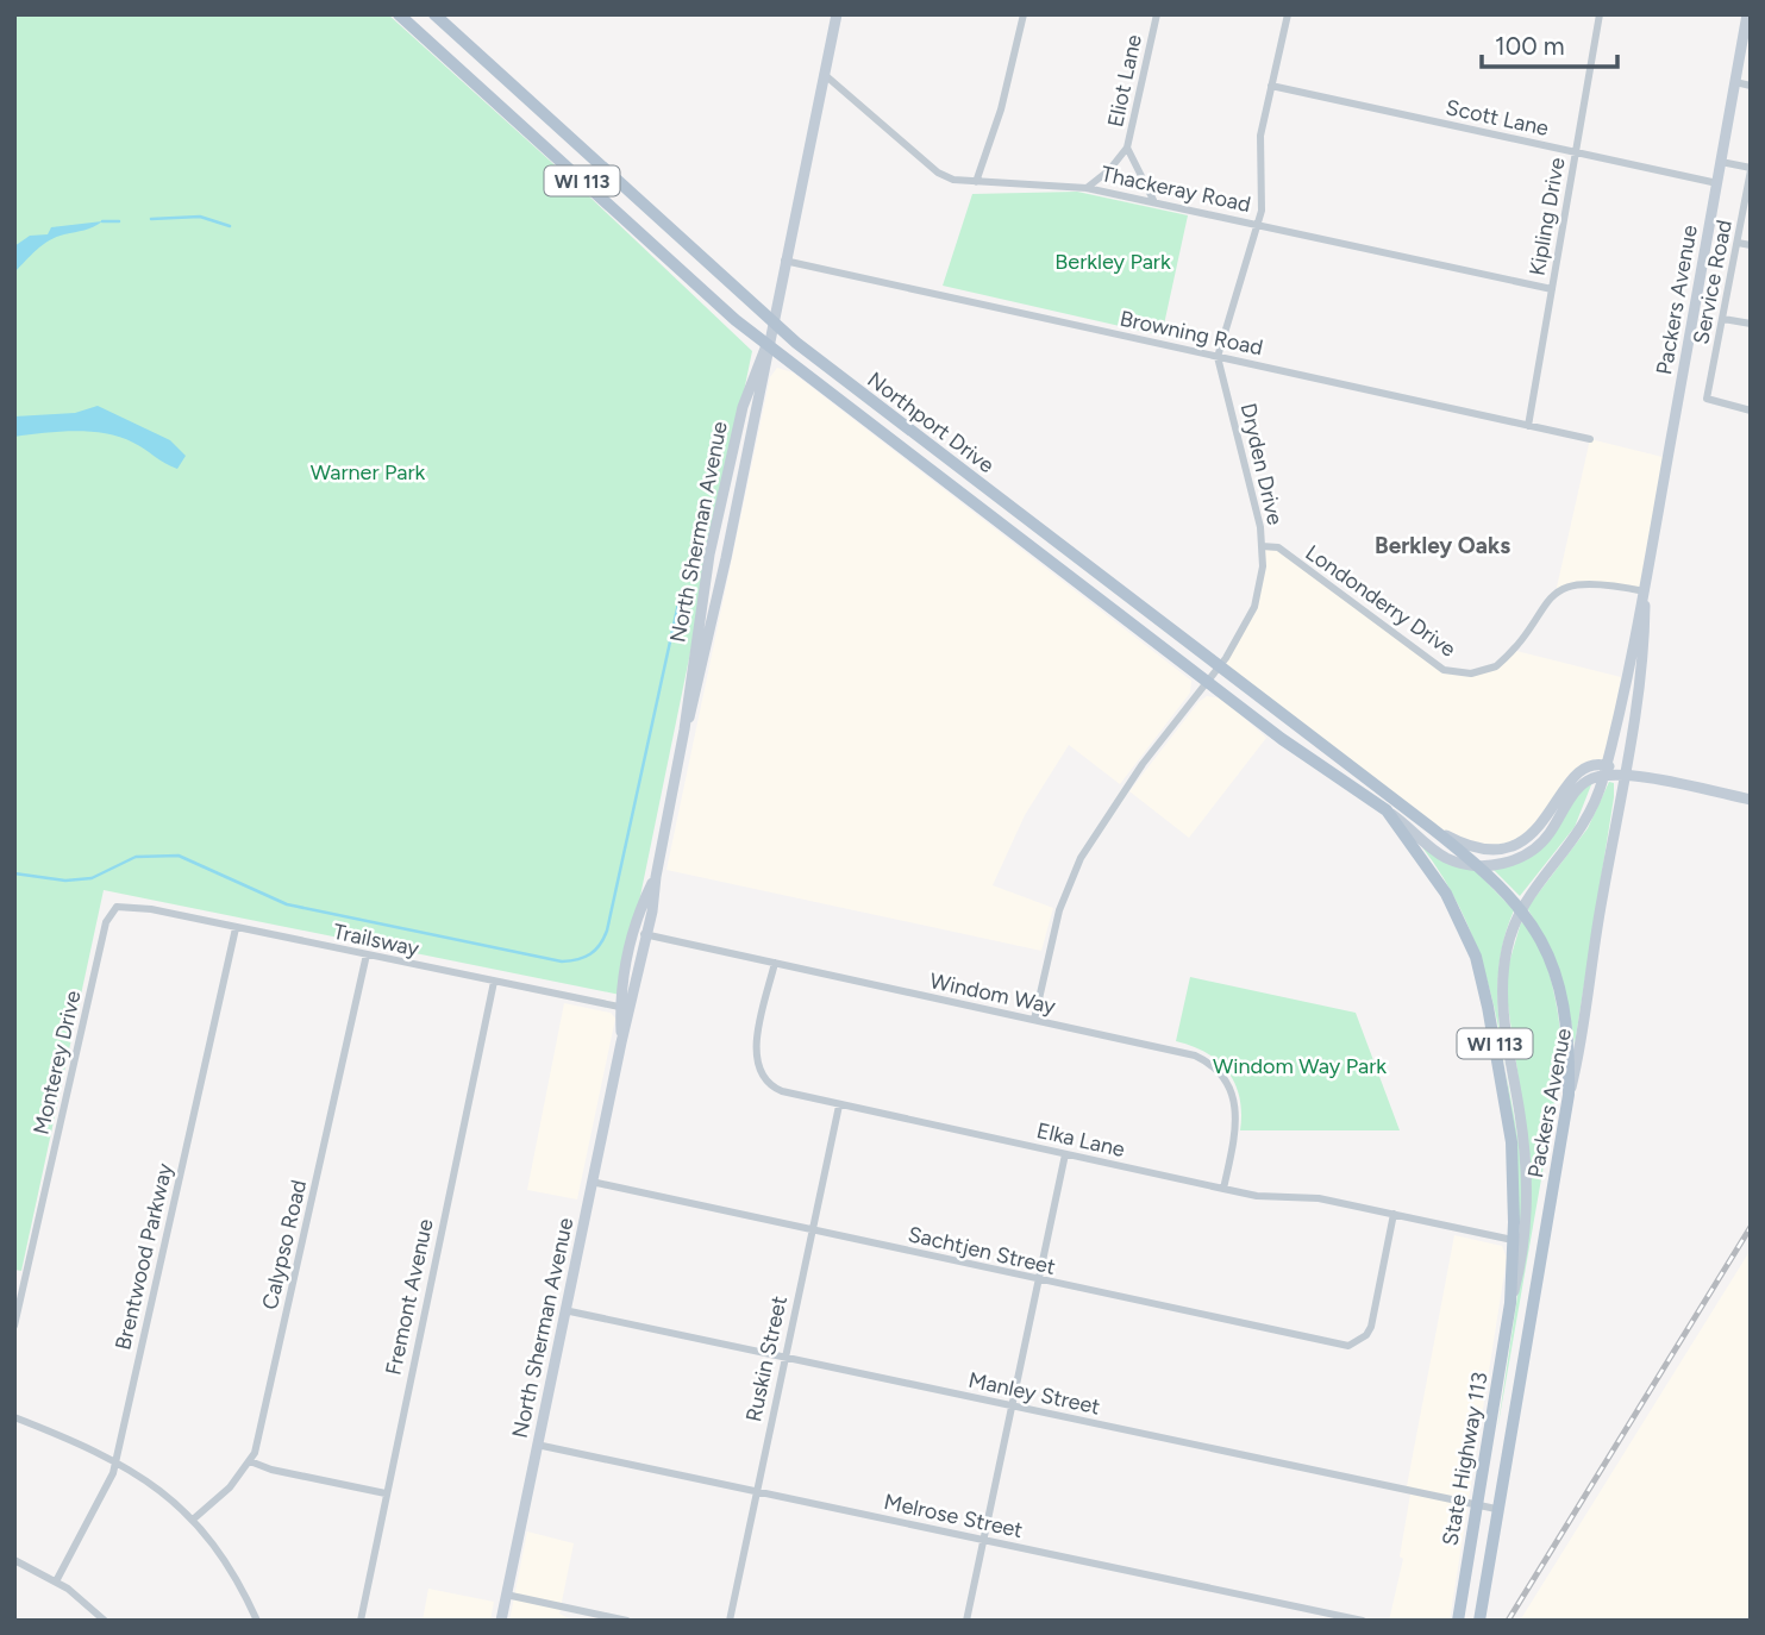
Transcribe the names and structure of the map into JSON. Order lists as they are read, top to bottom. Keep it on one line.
{"streets":{"main road":["WI 113","Packers Avenue","Northport Drive","State Highway 113"],"street":["Eliot Lane","Scott Lane","Thackeray Road","Kipling Drive","Service Road","Browning Road","Dryden Drive","North Sherman Avenue","Londonderry Drive","Trailsway","Windom Way","Monterey Drive","Elka Lane","Calypso Road","Sachtjen Street","Brentwood Parkway","Fremont Avenue","Ruskin Street","Manley Street","Melrose Street"]},"crossings":[["Eliot Lane","Thackeray Road"],["Scott Lane","Kipling Drive"],["Scott Lane","Packers Avenue"],["WI 113","Packers Avenue"],["WI 113","Northport Drive"],["WI 113","Elka Lane"],["WI 113","State Highway 113"],["Thackeray Road","Kipling Drive"],["Thackeray Road","North Sherman Avenue"],["Kipling Drive","Browning Road"],["Packers Avenue","Londonderry Drive"],["Packers Avenue","Manley Street"],["Packers Avenue","State Highway 113"],["Browning Road","Dryden Drive"],["Browning Road","North Sherman Avenue"],["Northport Drive","Dryden Drive"],["Northport Drive","North Sherman Avenue"],["Dryden Drive","Londonderry Drive"],["Dryden Drive","Windom Way"],["North Sherman Avenue","Trailsway"],["North Sherman Avenue","Windom Way"],["North Sherman Avenue","Sachtjen Street"],["North Sherman Avenue","Manley Street"],["North Sherman Avenue","Melrose Street"],["Trailsway","Monterey Drive"],["Trailsway","Calypso Road"],["Trailsway","Brentwood Parkway"],["Trailsway","Fremont Avenue"],["Windom Way","Elka Lane"],["Elka Lane","Sachtjen Street"],["Elka Lane","Ruskin Street"],["Sachtjen Street","Ruskin Street"],["Ruskin Street","Manley Street"],["Ruskin Street","Melrose Street"],["Manley Street","State Highway 113"]],"districts":["Berkley Oaks"],"parks":["Berkley Park","Warner Park","Windom Way Park"],"scale_bar":"100 m"}
